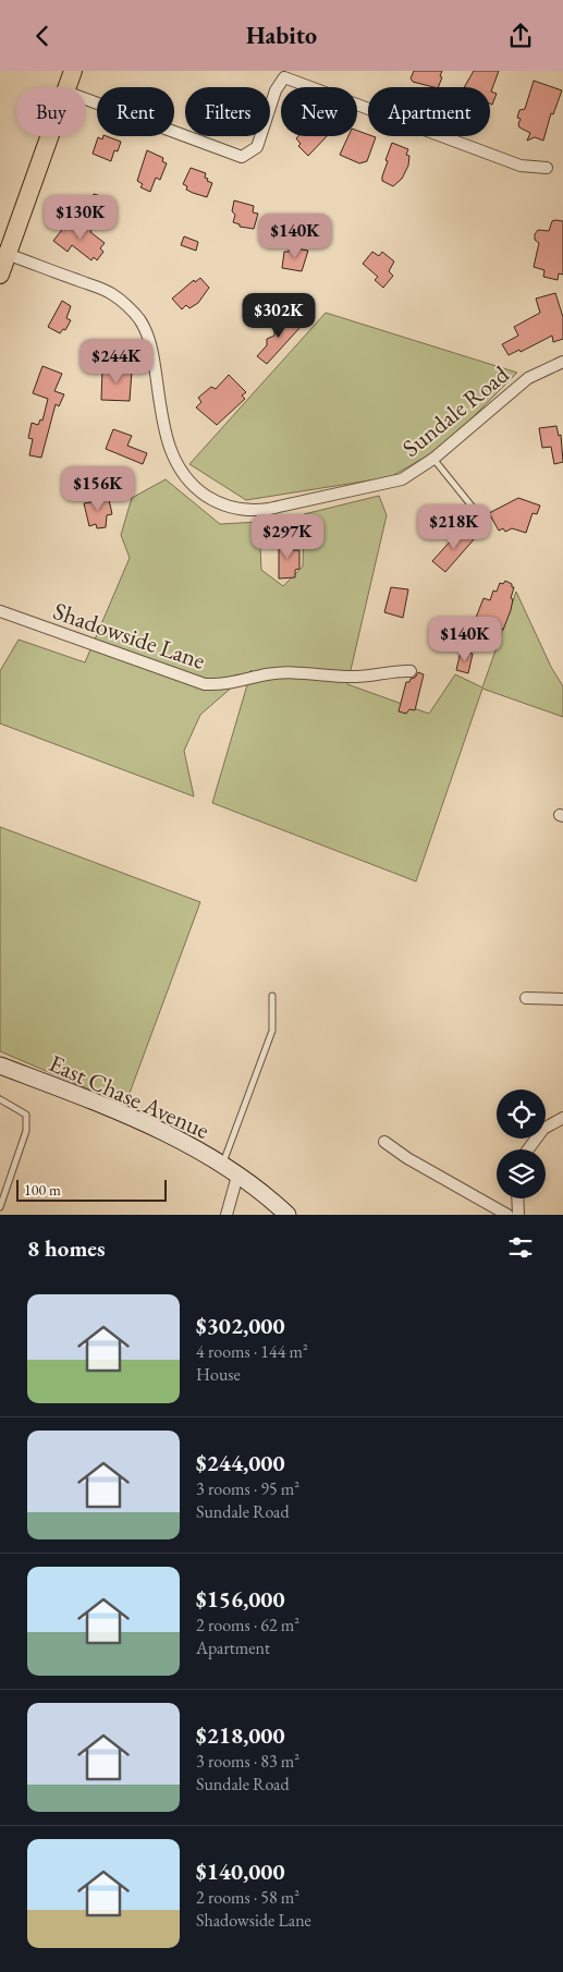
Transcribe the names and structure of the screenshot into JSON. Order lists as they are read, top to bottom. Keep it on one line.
{"streets":{"main road":["East Chase Avenue"],"street":["Sundale Road","Shadowside Lane"]},"scale_bar":"100 m","page":{"header":"Habito","chip":["Buy","Rent","Filters","New","Apartment"],"price":["$130K","$140K","$302K","$244K","$156K","$218K","$297K","$140K"],"scale":"100 m","heading":"8 homes","list":[{"name":"$302,000","note":"4 rooms · 144 m² · House"},{"name":"$244,000","note":"3 rooms · 95 m² · Sundale Road"},{"name":"$156,000","note":"2 rooms · 62 m² · Apartment"},{"name":"$218,000","note":"3 rooms · 83 m² · Sundale Road"},{"name":"$140,000","note":"2 rooms · 58 m² · Shadowside Lane"}]}}
